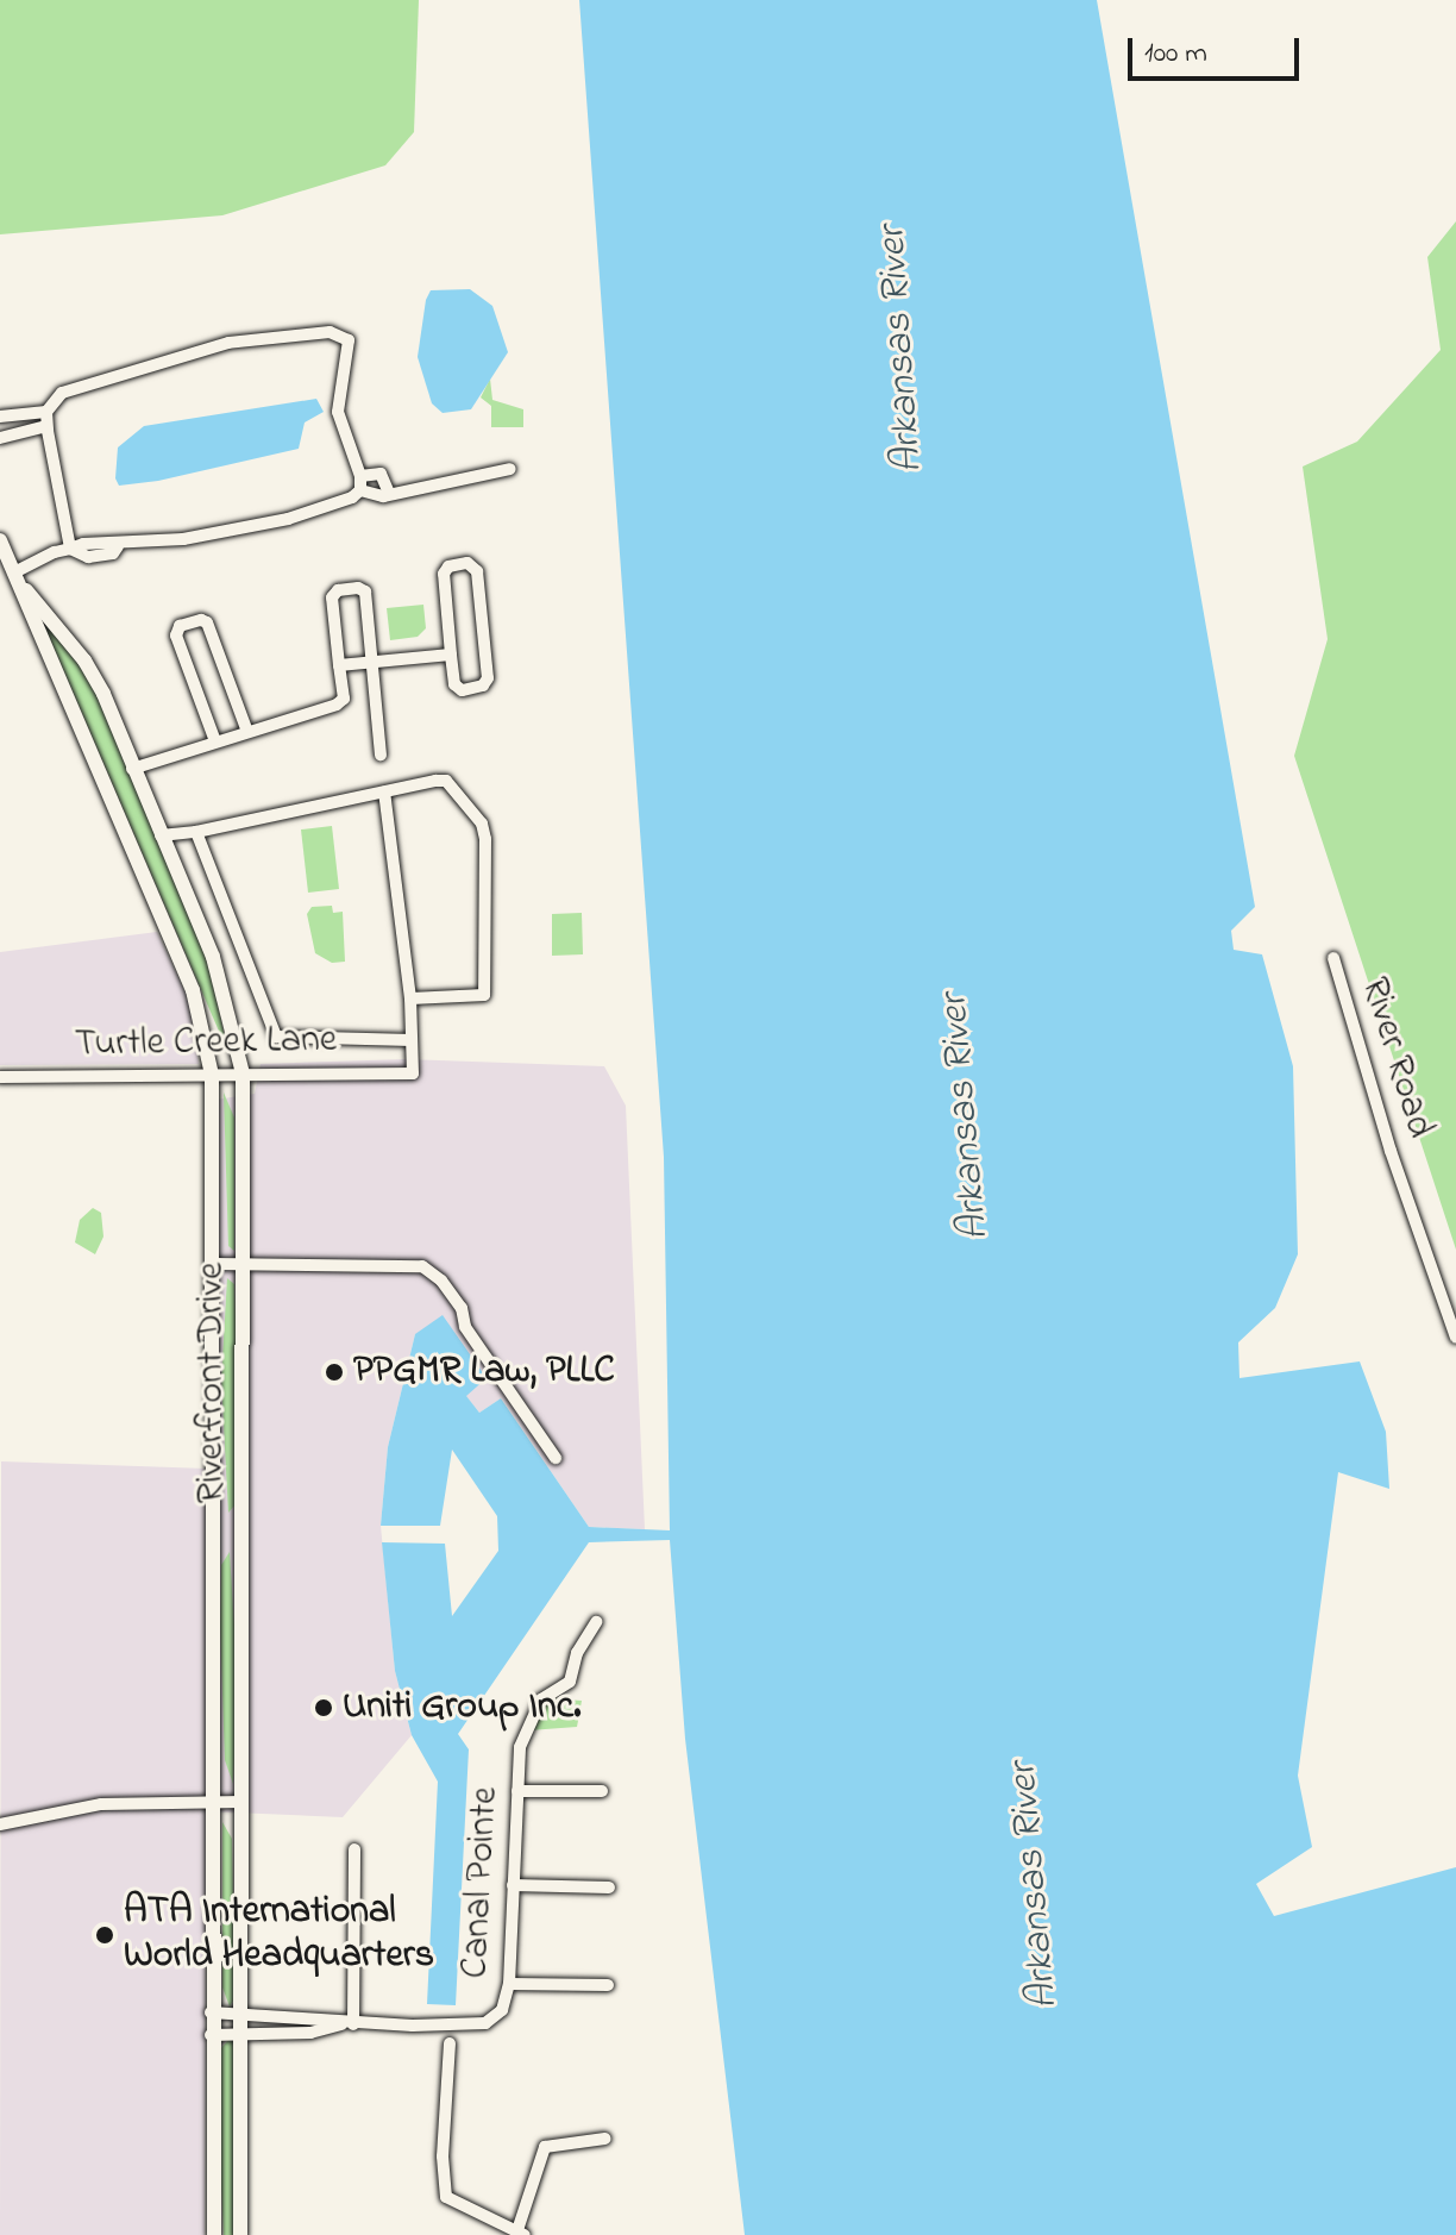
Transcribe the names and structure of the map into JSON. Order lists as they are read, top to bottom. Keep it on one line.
{"streets":{"street":["Turtle Creek Lane","River Road","Riverfront Drive","Canal Pointe"]},"crossings":[["Turtle Creek Lane","Riverfront Drive"],["Riverfront Drive","Canal Pointe"]],"water":["Arkansas River"],"places":["PPGMR Law, PLLC","Uniti Group Inc.","ATA International World Headquarters"],"scale_bar":"100 m"}
